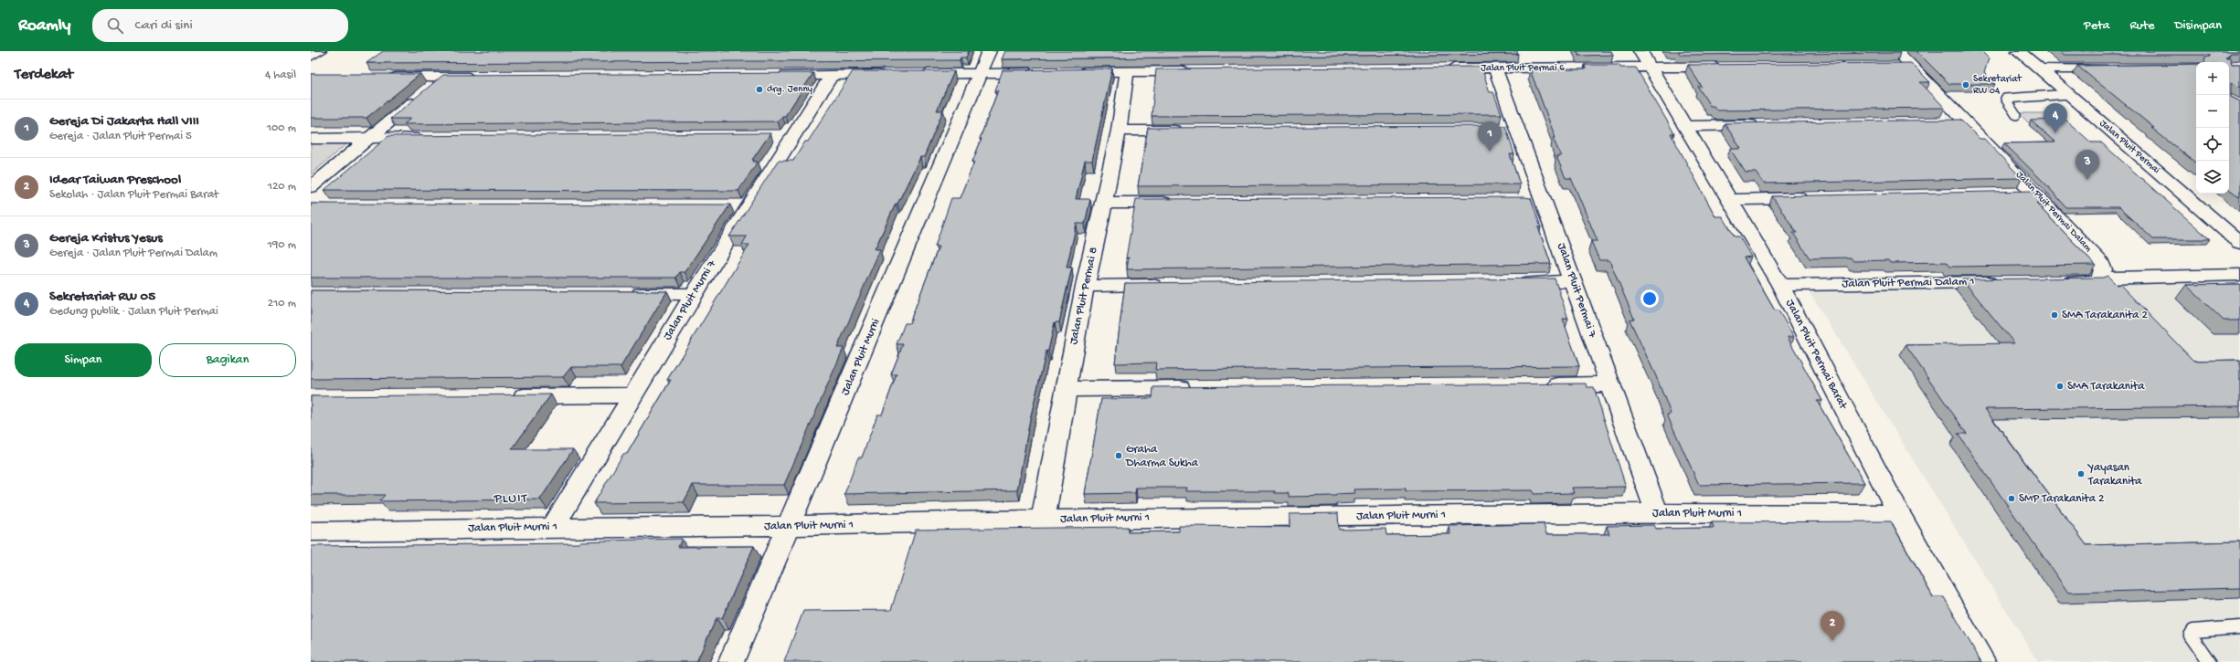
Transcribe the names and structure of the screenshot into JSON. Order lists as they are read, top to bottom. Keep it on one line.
{"streets":{"street":["Jalan Pluit Permai 6","Jalan Pluit Permai","Jalan Pluit Permai Dalam","Jalan Pluit Permai Dalam 1","Jalan Pluit Permai 7","Jalan Pluit Permai 8","Jalan Pluit Murni 7","Jalan Pluit Permai Barat","Jalan Pluit Murni","Jalan Pluit Murni 1"]},"crossings":[["Jalan Pluit Permai 6","Jalan Pluit Permai 7"],["Jalan Pluit Permai 6","Jalan Pluit Permai Barat"],["Jalan Pluit Permai Dalam 1","Jalan Pluit Permai Barat"],["Jalan Pluit Permai 7","Jalan Pluit Murni 1"],["Jalan Pluit Permai 8","Jalan Pluit Murni 1"],["Jalan Pluit Murni 7","Jalan Pluit Murni 1"],["Jalan Pluit Permai Barat","Jalan Pluit Murni 1"],["Jalan Pluit Murni","Jalan Pluit Murni 1"]],"districts":["PLUIT"],"places":["Sekretariat RW 04","drg. Jenny","SMA Tarakanita 2","SMA Tarakanita","Graha Dharma Sukha","Yayasan Tarakanita","SMP Tarakanita 2"],"page":{"header":"Roamly","search":"Cari di sini","nav":["Peta","Rute","Disimpan"],"heading":["Terdekat","4 hasil"],"map_buttons":["+","−"],"list":[{"mark":"1","name":"Gereja Di Jakarta Hall VIII","note":"Gereja · Jalan Pluit Permai 5","value":"100 m"},{"mark":"2","name":"Idear Taiwan Preschool","note":"Sekolah · Jalan Pluit Permai Barat","value":"120 m"},{"mark":"3","name":"Gereja Kristus Yesus","note":"Gereja · Jalan Pluit Permai Dalam","value":"190 m"},{"mark":"4","name":"Sekretariat RW 05","note":"Gedung publik · Jalan Pluit Permai","value":"210 m"}],"pins":["4","1","3","2"],"buttons":["Simpan","Bagikan"]}}
